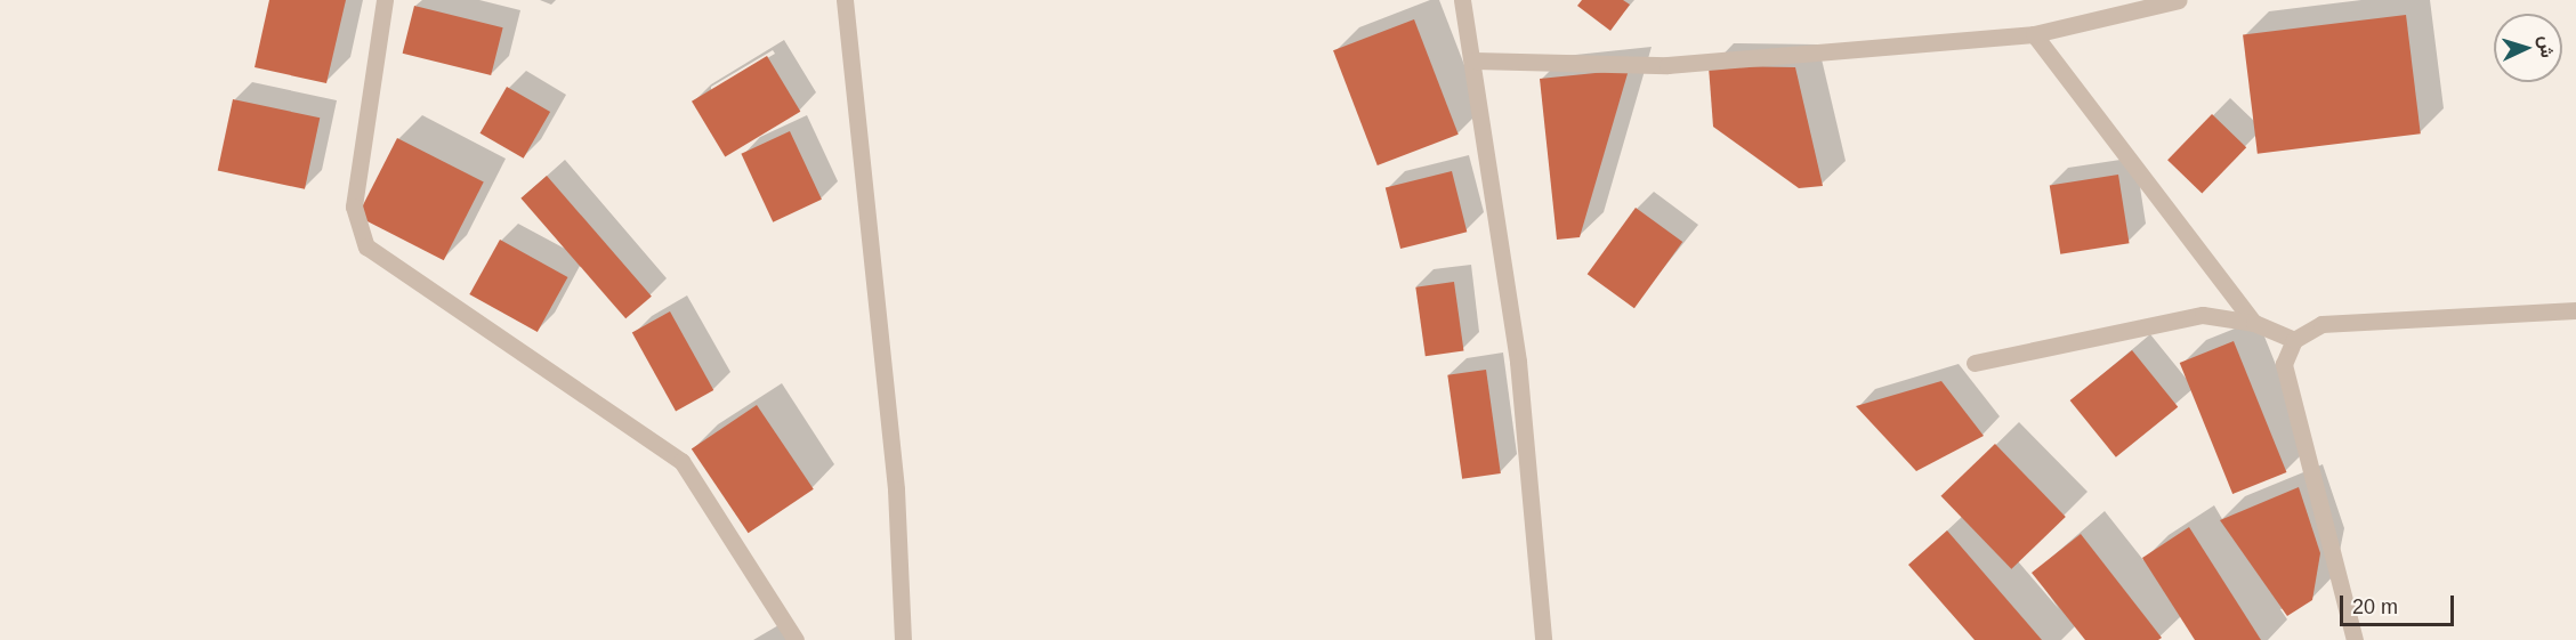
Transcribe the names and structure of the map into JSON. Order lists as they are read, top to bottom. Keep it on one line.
{"scale_bar":"20 m","north":"right"}
